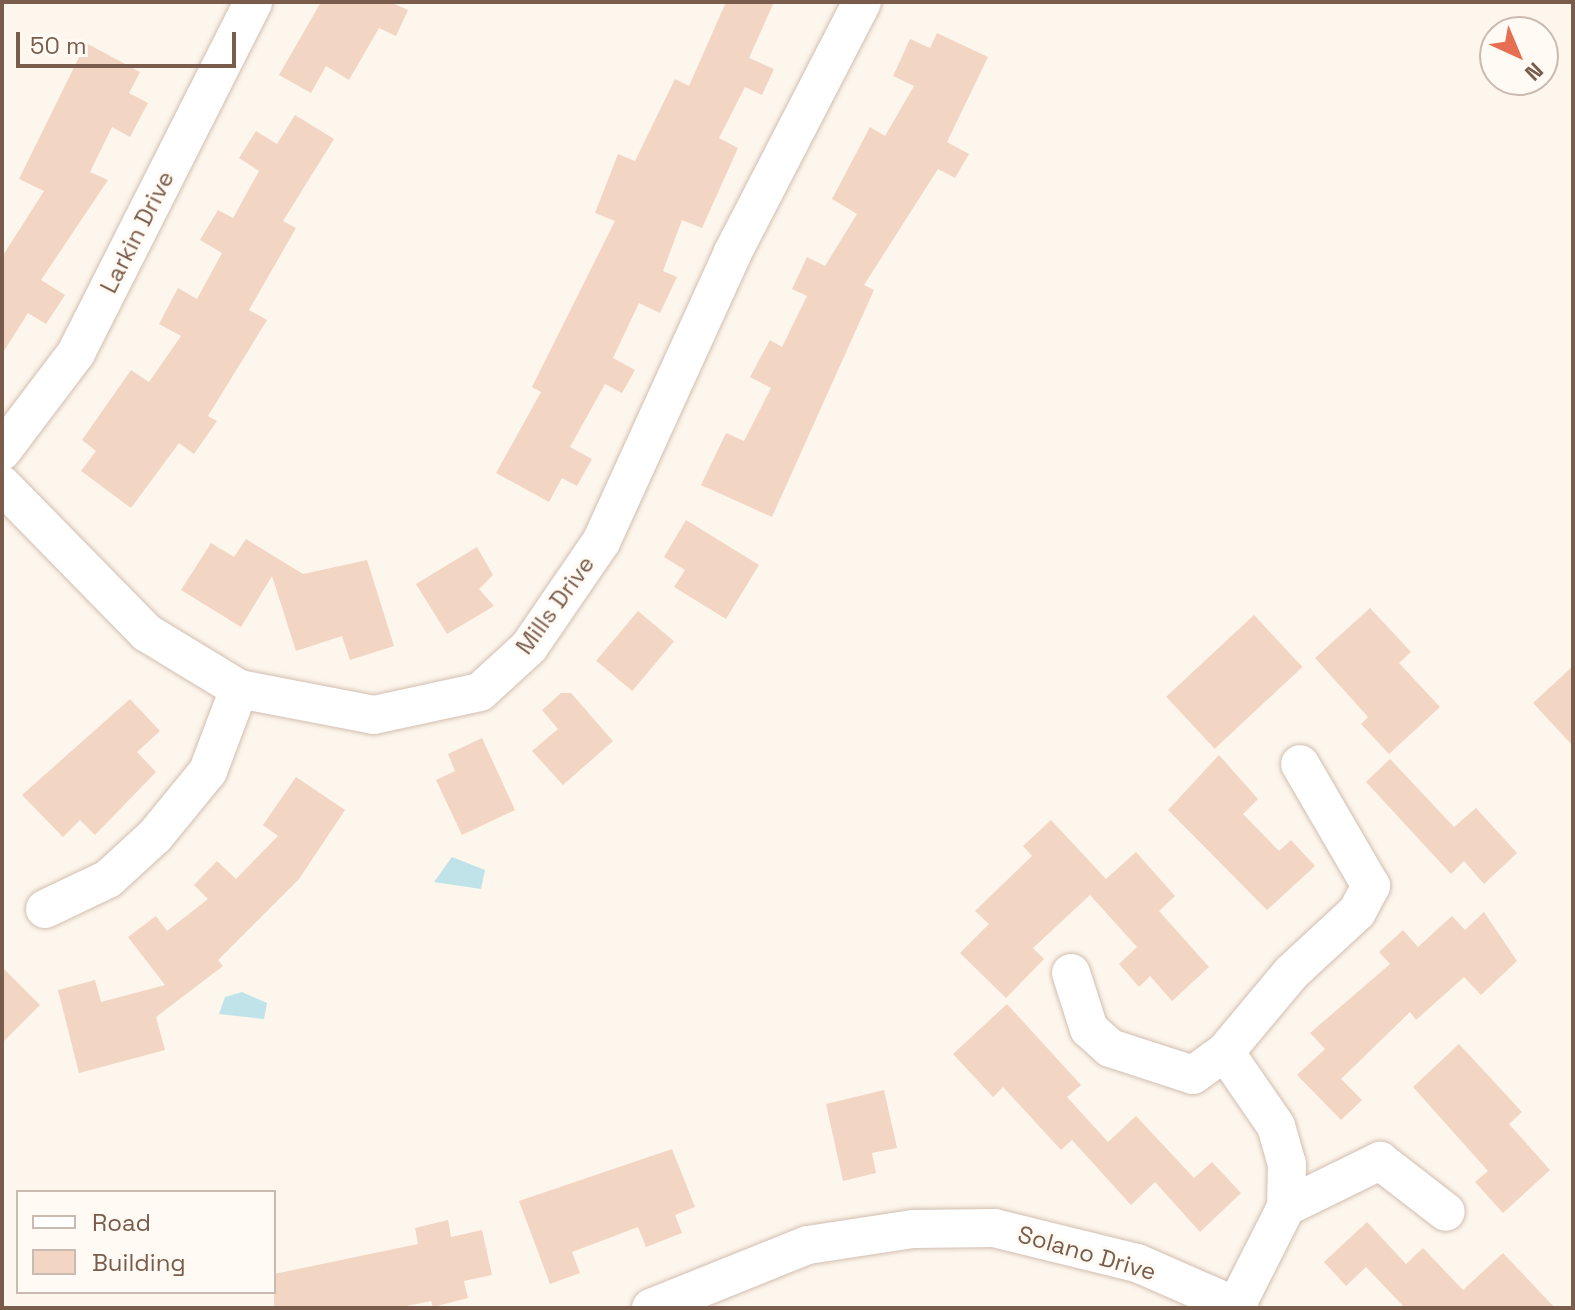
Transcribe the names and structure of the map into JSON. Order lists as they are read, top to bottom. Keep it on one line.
{"streets":{"street":["Larkin Drive","Mills Drive","Solano Drive"]},"legend":["Road","Building"],"scale_bar":"50 m","north":"bottom right"}
